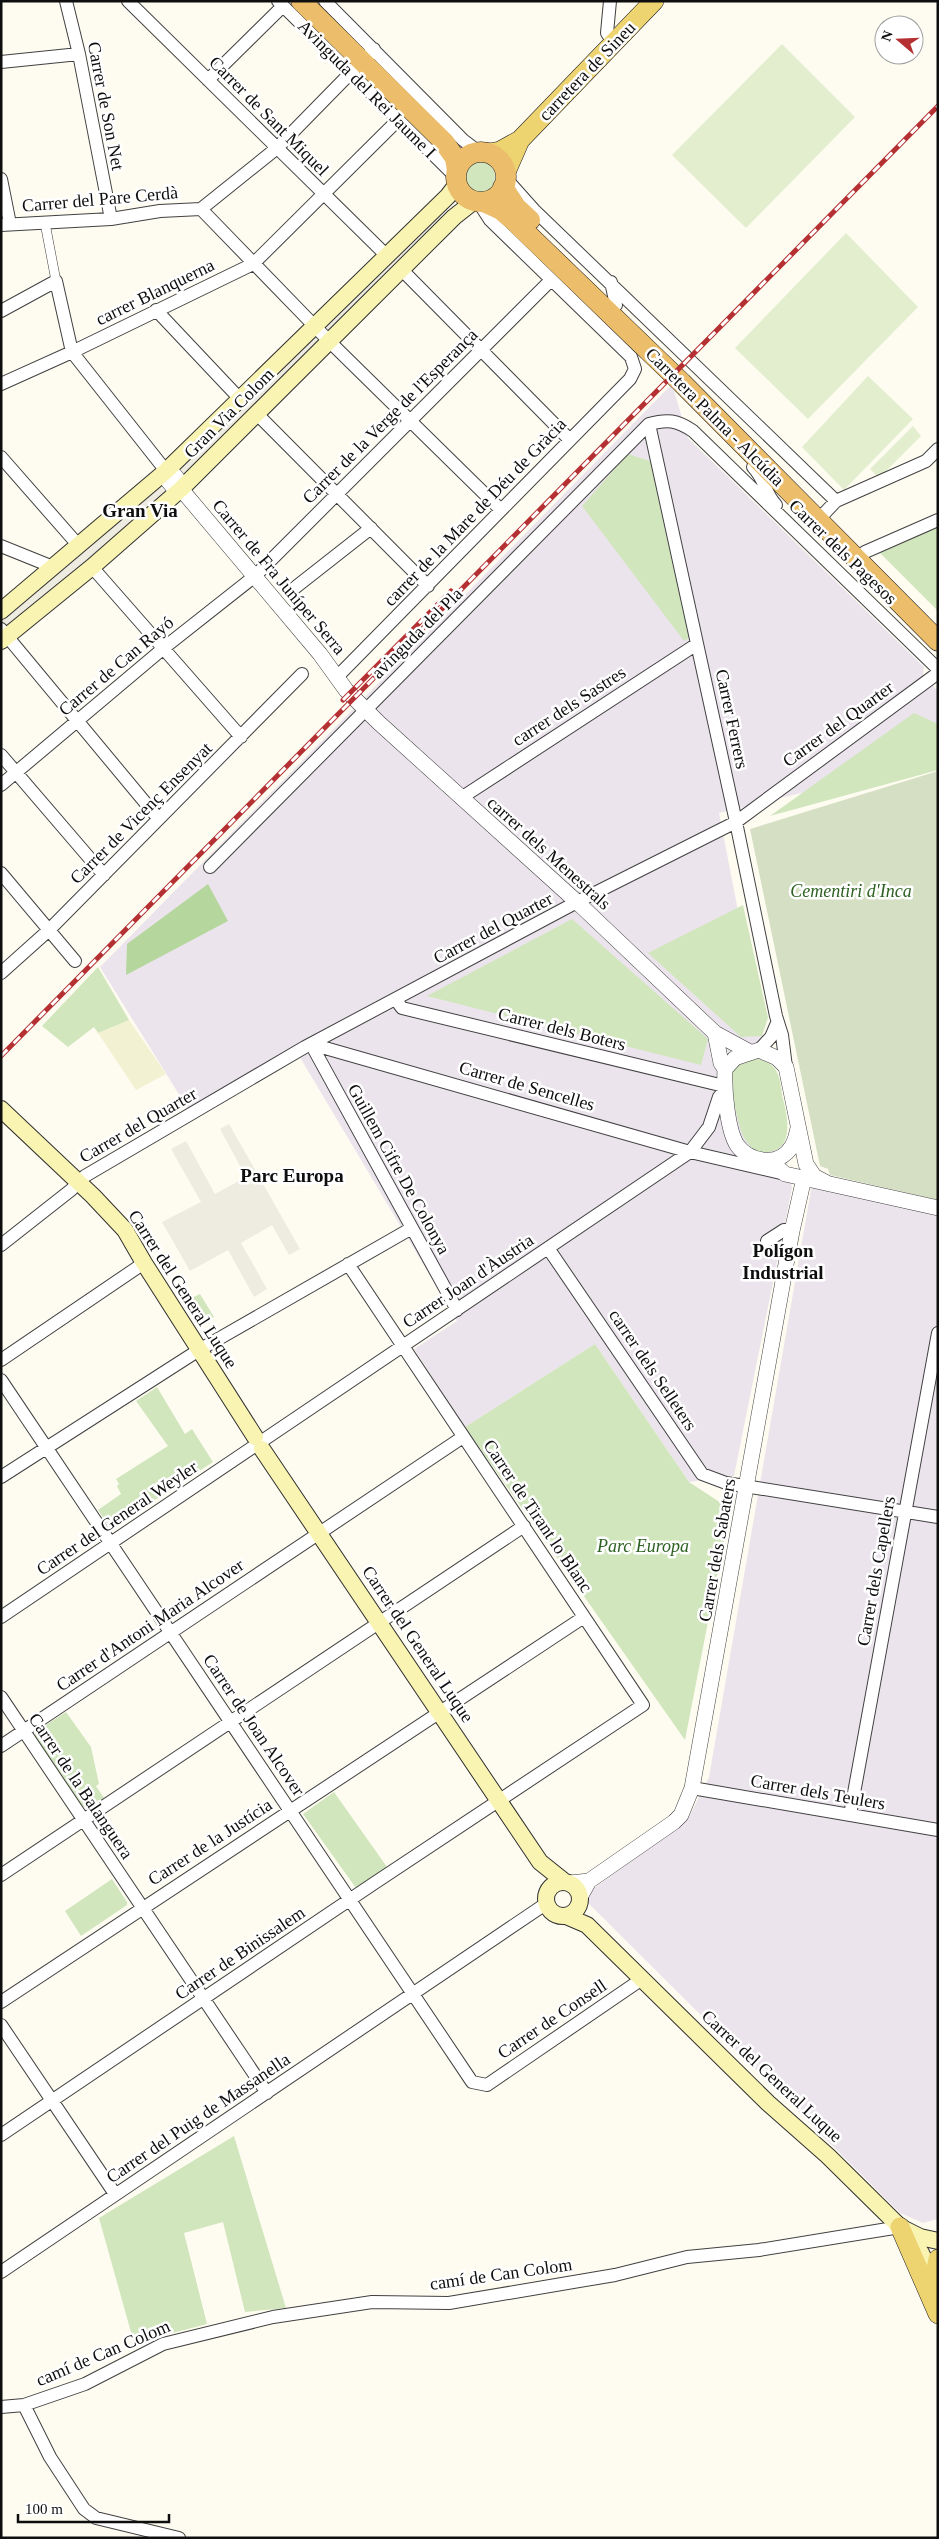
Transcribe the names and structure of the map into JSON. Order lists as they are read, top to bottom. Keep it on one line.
{"streets":{"highway":["Avinguda del Rei Jaume I","Carretera Palma - Alcúdia"],"main road":["carretera de Sineu","Gran Via Colom","Carrer del General Luque"],"street":["Carrer de Son Net","Carrer de Sant Miquel","Carrer del Pare Cerdà","carrer Blanquerna","Carrer de la Verge de l'Esperança","carrer de la Mare de Déu de Gràcia","Carrer dels Pagesos","Carrer de Fra Juníper Serra","avinguda del Pla","Carrer de Can Rayó","carrer dels Sastres","Carrer Ferrers","Carrer del Quarter","Carrer de Vicenç Ensenyat","carrer dels Menestrals","Carrer dels Boters","Carrer de Sencelles","Guillem Cifre De Colonya","Carrer Joan d'Àustria","carrer dels Selleters","Carrer de Tirant lo Blanc","Carrer del General Weyler","Carrer dels Sabaters","Carrer dels Capellers","Carrer d'Antoni Maria Alcover","Carrer de Joan Alcover","Carrer de la Balanguera","Carrer dels Teulers","Carrer de la Justícia","Carrer de Binissalem","Carrer de Consell","Carrer del Puig de Massanella","camí de Can Colom"]},"crossings":[["Avinguda del Rei Jaume I","carrer Blanquerna"],["Avinguda del Rei Jaume I","Gran Via Colom"],["Avinguda del Rei Jaume I","Carretera Palma - Alcúdia"],["Carrer de Son Net","Carrer del Pare Cerdà"],["Carrer de Sant Miquel","carrer Blanquerna"],["Carrer de Sant Miquel","Gran Via Colom"],["carrer Blanquerna","Carrer de Fra Juníper Serra"],["Gran Via Colom","Carretera Palma - Alcúdia"],["Gran Via Colom","Carrer de Fra Juníper Serra"],["Carrer de la Verge de l'Esperança","carrer de la Mare de Déu de Gràcia"],["Carrer de la Verge de l'Esperança","Carrer de Fra Juníper Serra"],["Carrer de la Verge de l'Esperança","Carrer de Can Rayó"],["carrer de la Mare de Déu de Gràcia","Carrer de Fra Juníper Serra"],["Carrer dels Pagesos","avinguda del Pla"],["Carrer dels Pagesos","Carrer Ferrers"],["Carrer dels Pagesos","Carrer del Quarter"],["Carrer de Fra Juníper Serra","avinguda del Pla"],["Carrer de Fra Juníper Serra","Carrer de Can Rayó"],["Carrer de Fra Juníper Serra","carrer dels Menestrals"],["avinguda del Pla","Carrer Ferrers"],["avinguda del Pla","carrer dels Menestrals"],["carrer dels Sastres","Carrer Ferrers"],["carrer dels Sastres","carrer dels Menestrals"],["Carrer Ferrers","Carrer del Quarter"],["Carrer Ferrers","carrer dels Menestrals"],["Carrer Ferrers","Carrer dels Boters"],["Carrer Ferrers","Carrer de Sencelles"],["Carrer Ferrers","Carrer Joan d'Àustria"],["Carrer del Quarter","carrer dels Menestrals"],["Carrer del Quarter","Carrer dels Boters"],["Carrer del Quarter","Carrer de Sencelles"],["Carrer del Quarter","Guillem Cifre De Colonya"],["Carrer del Quarter","Carrer del General Luque"],["carrer dels Menestrals","Carrer dels Boters"],["carrer dels Menestrals","Carrer de Sencelles"],["carrer dels Menestrals","Carrer Joan d'Àustria"],["Carrer dels Boters","Carrer de Sencelles"],["Carrer dels Boters","Carrer Joan d'Àustria"],["Carrer de Sencelles","Guillem Cifre De Colonya"],["Carrer de Sencelles","Carrer Joan d'Àustria"],["Carrer de Sencelles","Carrer dels Sabaters"],["Guillem Cifre De Colonya","Carrer Joan d'Àustria"],["Carrer Joan d'Àustria","Carrer del General Luque"],["Carrer Joan d'Àustria","carrer dels Selleters"],["Carrer Joan d'Àustria","Carrer de Tirant lo Blanc"],["Carrer Joan d'Àustria","Carrer del General Weyler"],["Carrer del General Luque","Carrer del General Weyler"],["Carrer del General Luque","Carrer dels Sabaters"],["Carrer del General Luque","Carrer d'Antoni Maria Alcover"],["Carrer del General Luque","Carrer de la Justícia"],["Carrer del General Luque","Carrer de Binissalem"],["Carrer del General Luque","Carrer de Consell"],["Carrer del General Luque","Carrer del Puig de Massanella"],["Carrer del General Luque","camí de Can Colom"],["carrer dels Selleters","Carrer dels Sabaters"],["carrer dels Selleters","Carrer dels Capellers"],["Carrer de Tirant lo Blanc","Carrer d'Antoni Maria Alcover"],["Carrer de Tirant lo Blanc","Carrer de la Justícia"],["Carrer de Tirant lo Blanc","Carrer de Binissalem"],["Carrer del General Weyler","Carrer de Joan Alcover"],["Carrer dels Sabaters","Carrer dels Teulers"],["Carrer dels Sabaters","Carrer del Puig de Massanella"],["Carrer dels Capellers","Carrer dels Teulers"],["Carrer d'Antoni Maria Alcover","Carrer de Joan Alcover"],["Carrer d'Antoni Maria Alcover","Carrer de la Balanguera"],["Carrer de Joan Alcover","Carrer de la Justícia"],["Carrer de Joan Alcover","Carrer de Binissalem"],["Carrer de Joan Alcover","Carrer de Consell"],["Carrer de Joan Alcover","Carrer del Puig de Massanella"],["Carrer de la Balanguera","Carrer de la Justícia"],["Carrer de la Balanguera","Carrer de Binissalem"],["Carrer de la Balanguera","Carrer del Puig de Massanella"]],"districts":["Gran Via","Parc Europa","Polígon Industrial"],"parks":["Cementiri d'Inca","Parc Europa"],"scale_bar":"100 m","north":"left"}
